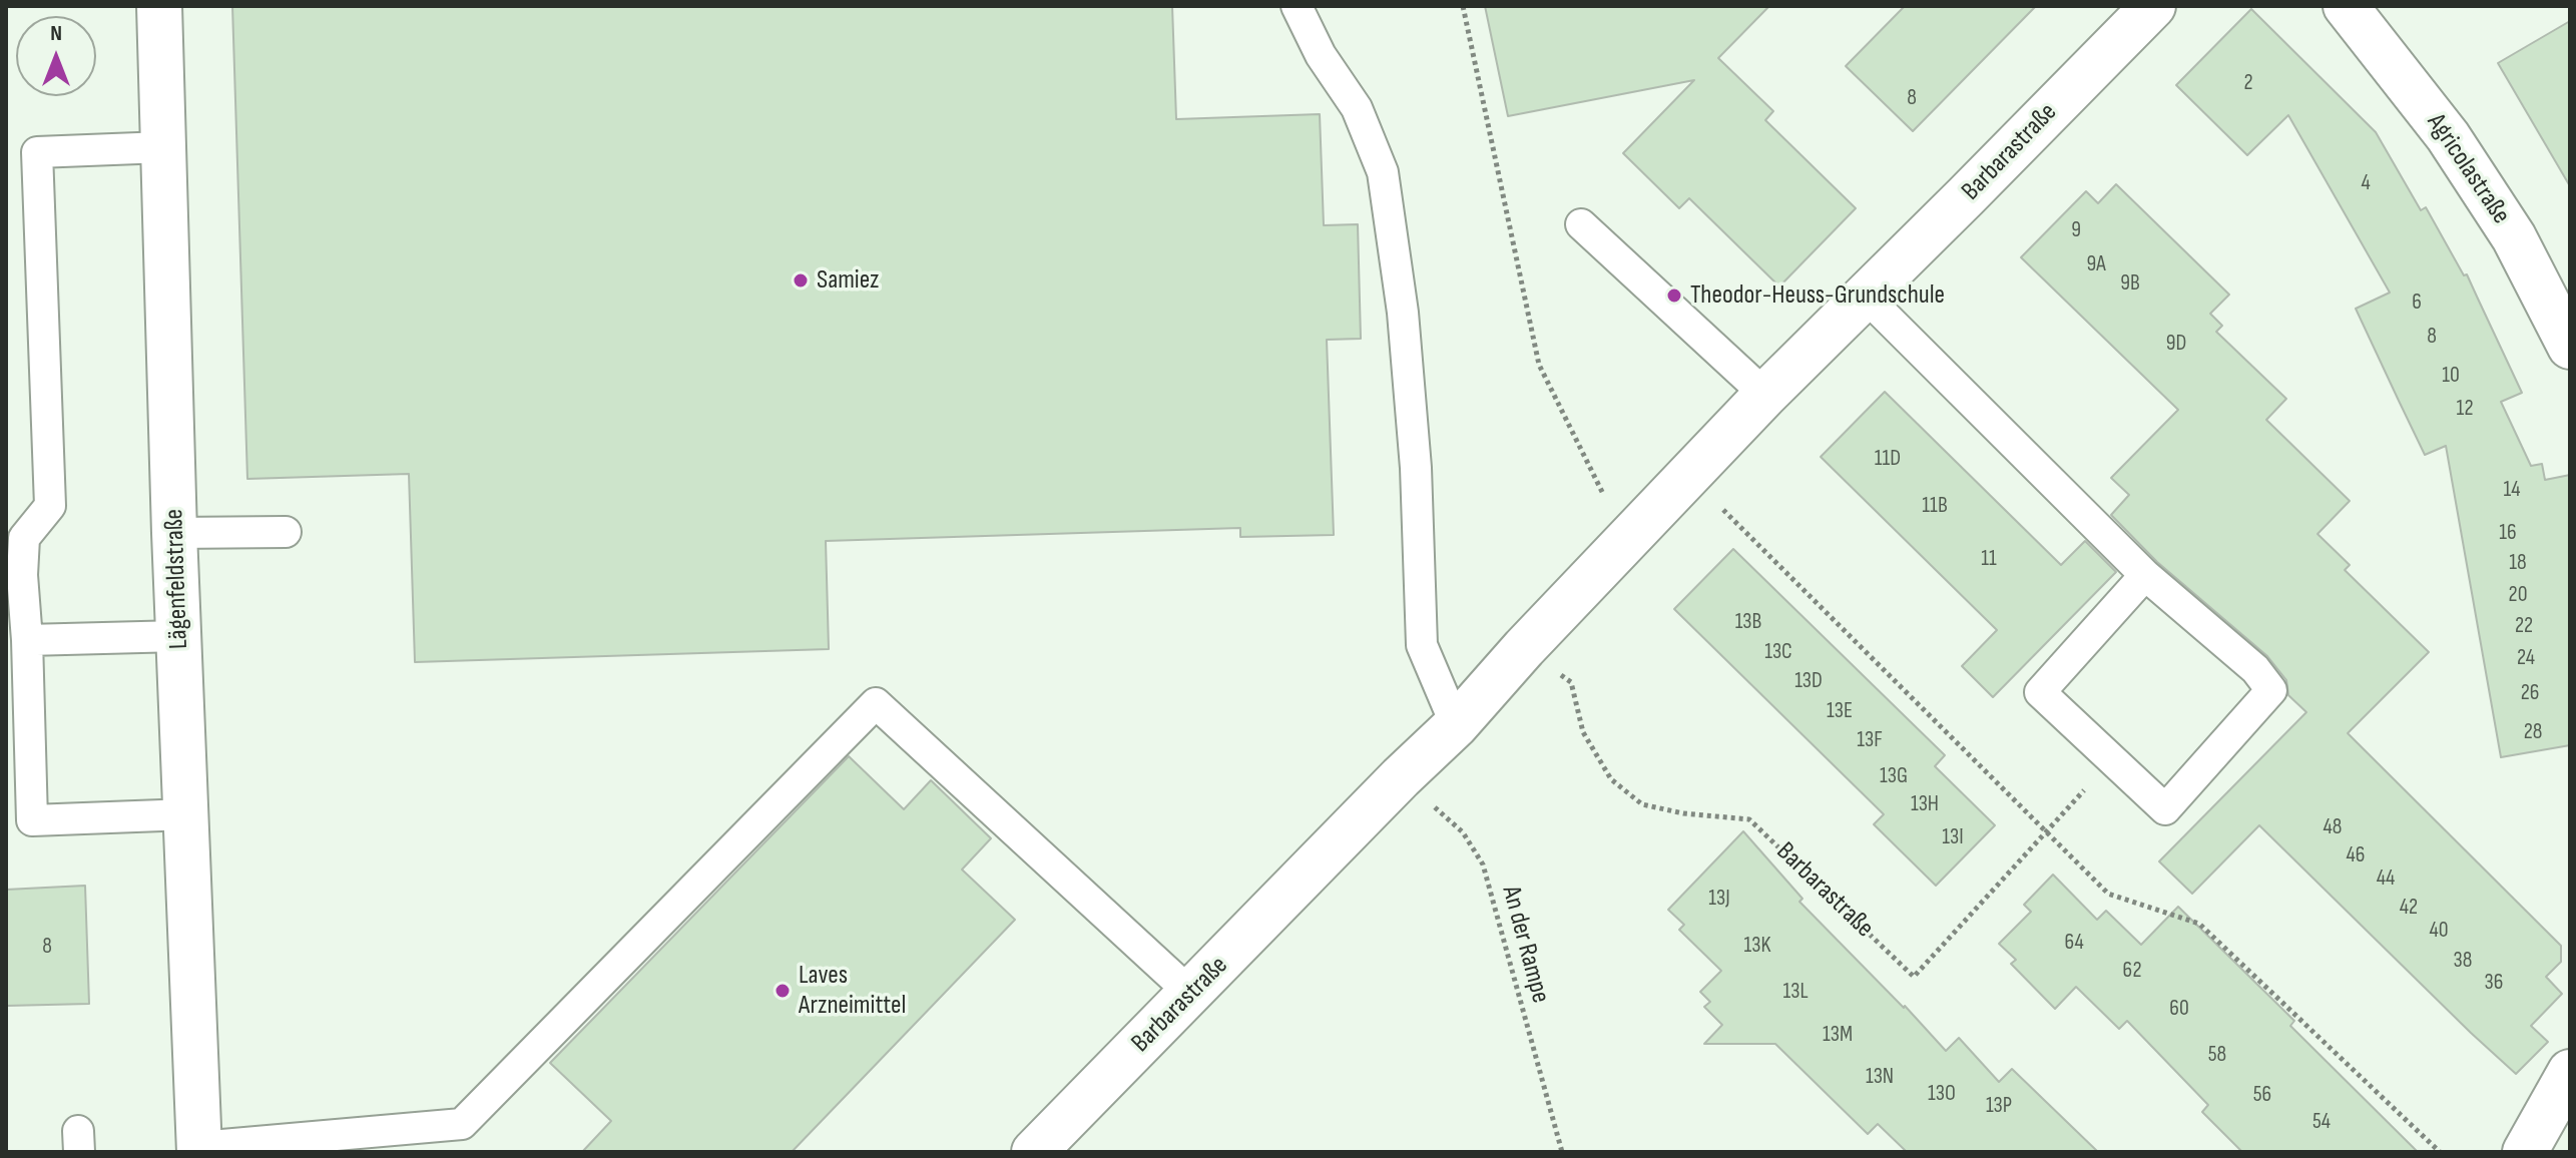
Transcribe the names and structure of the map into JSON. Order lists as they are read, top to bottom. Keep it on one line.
{"streets":{"street":["Barbarastraße","Agricolastraße","Lägenfeldstraße"],"path":["An der Rampe"]},"crossings":[["Barbarastraße","An der Rampe"]],"places":["Samiez","Theodor-Heuss-Grundschule","Laves Arzneimittel"],"house_numbers":["2","8","4","9","9A","9B","6","8","9D","10","12","11D","14","11B","16","11","18","20","13B","22","13C","24","13D","26","13E","28","13F","13G","13H","48","13I","46","44","13J","42","40","64","13K","8","38","62","36","13L","60","13M","58","13N","13O","56","13P","54"],"north":"top"}
